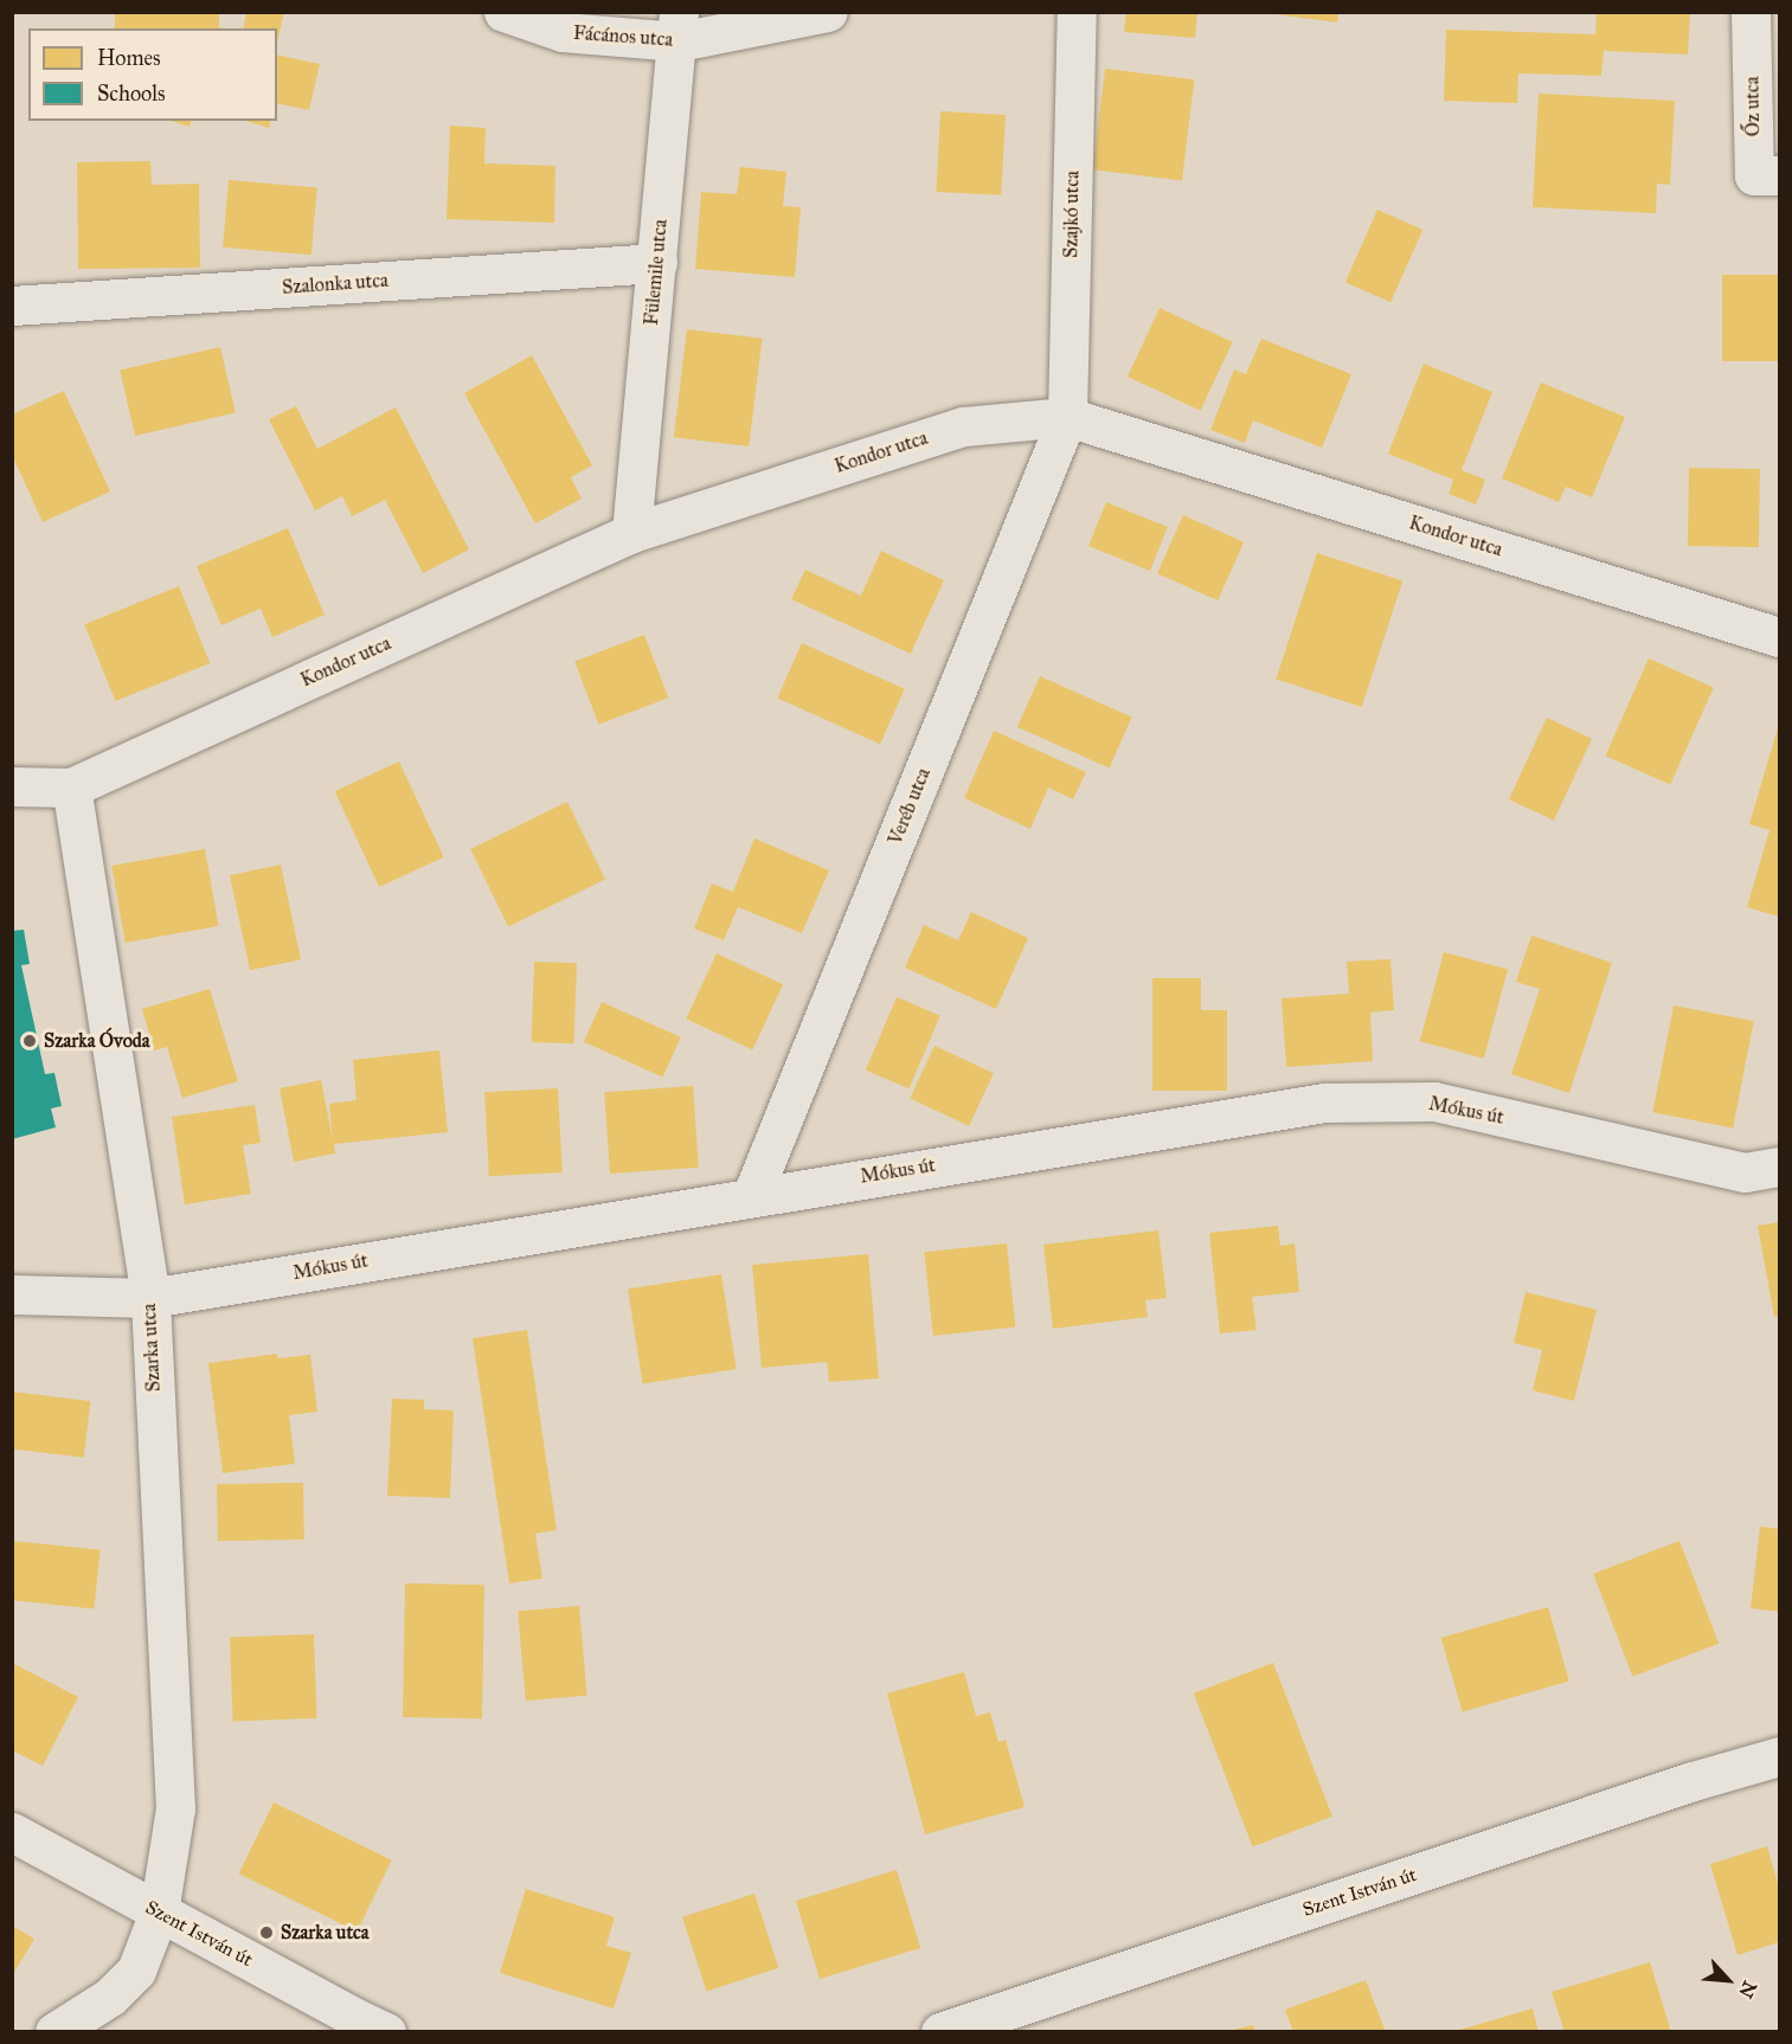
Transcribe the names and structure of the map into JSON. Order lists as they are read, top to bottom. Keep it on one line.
{"streets":{"street":["Fácános utca","Őz utca","Szajkó utca","Fülemile utca","Szalonka utca","Kondor utca","Veréb utca","Mókus út","Szarka utca","Szent István út"]},"crossings":[["Fácános utca","Fülemile utca"],["Szajkó utca","Kondor utca"],["Szajkó utca","Veréb utca"],["Fülemile utca","Szalonka utca"],["Fülemile utca","Kondor utca"],["Kondor utca","Veréb utca"],["Kondor utca","Szarka utca"],["Veréb utca","Mókus út"],["Mókus út","Szarka utca"],["Szarka utca","Szent István út"]],"places":["Szarka Óvoda","Szarka utca"],"legend":["Homes","Schools"],"north":"bottom right"}
